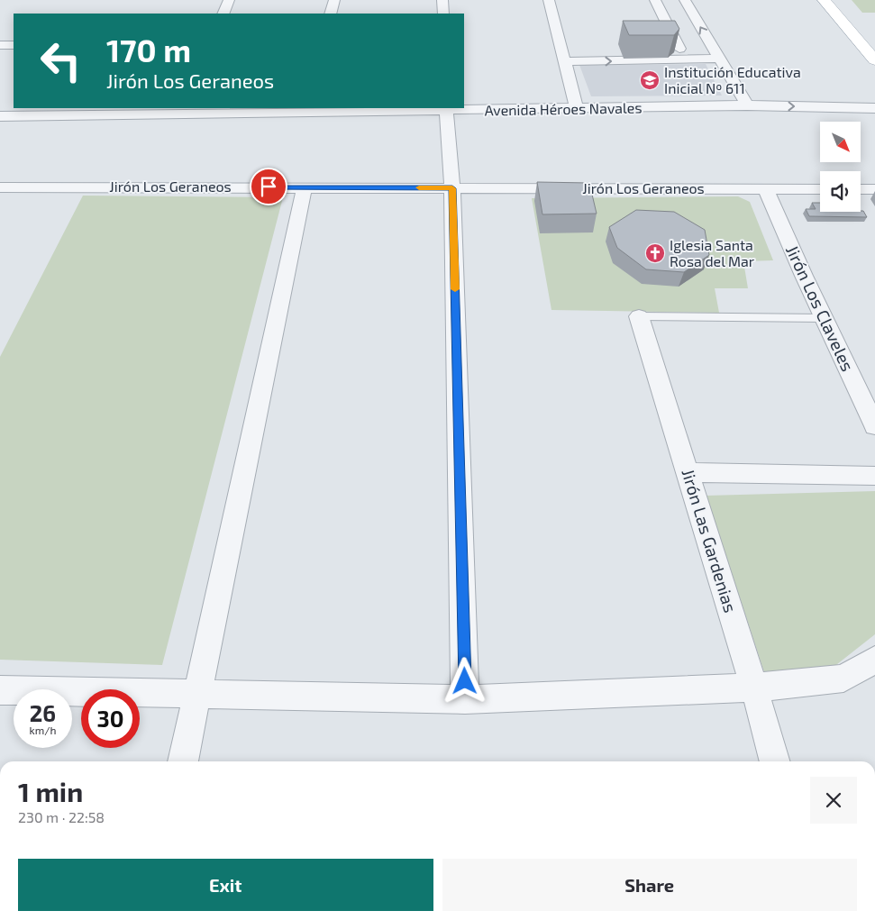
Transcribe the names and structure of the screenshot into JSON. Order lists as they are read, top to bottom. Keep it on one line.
{"streets":{"street":["Avenida Héroes Navales","Jirón Los Geraneos","Jirón Los Claveles","Jirón Las Gardenias"]},"crossings":[["Jirón Los Geraneos","Jirón Los Claveles"]],"places":{"school or university":["Institución Educativa Inicial Nº 611"],"church":["Iglesia Santa Rosa del Mar"]},"north":"bottom right","page":{"turn":["170 m","Jirón Los Geraneos"],"speed":"26 km/h","limit":"30","heading":["1 min","230 m · 22:58"],"buttons":["Exit","Share"]}}
